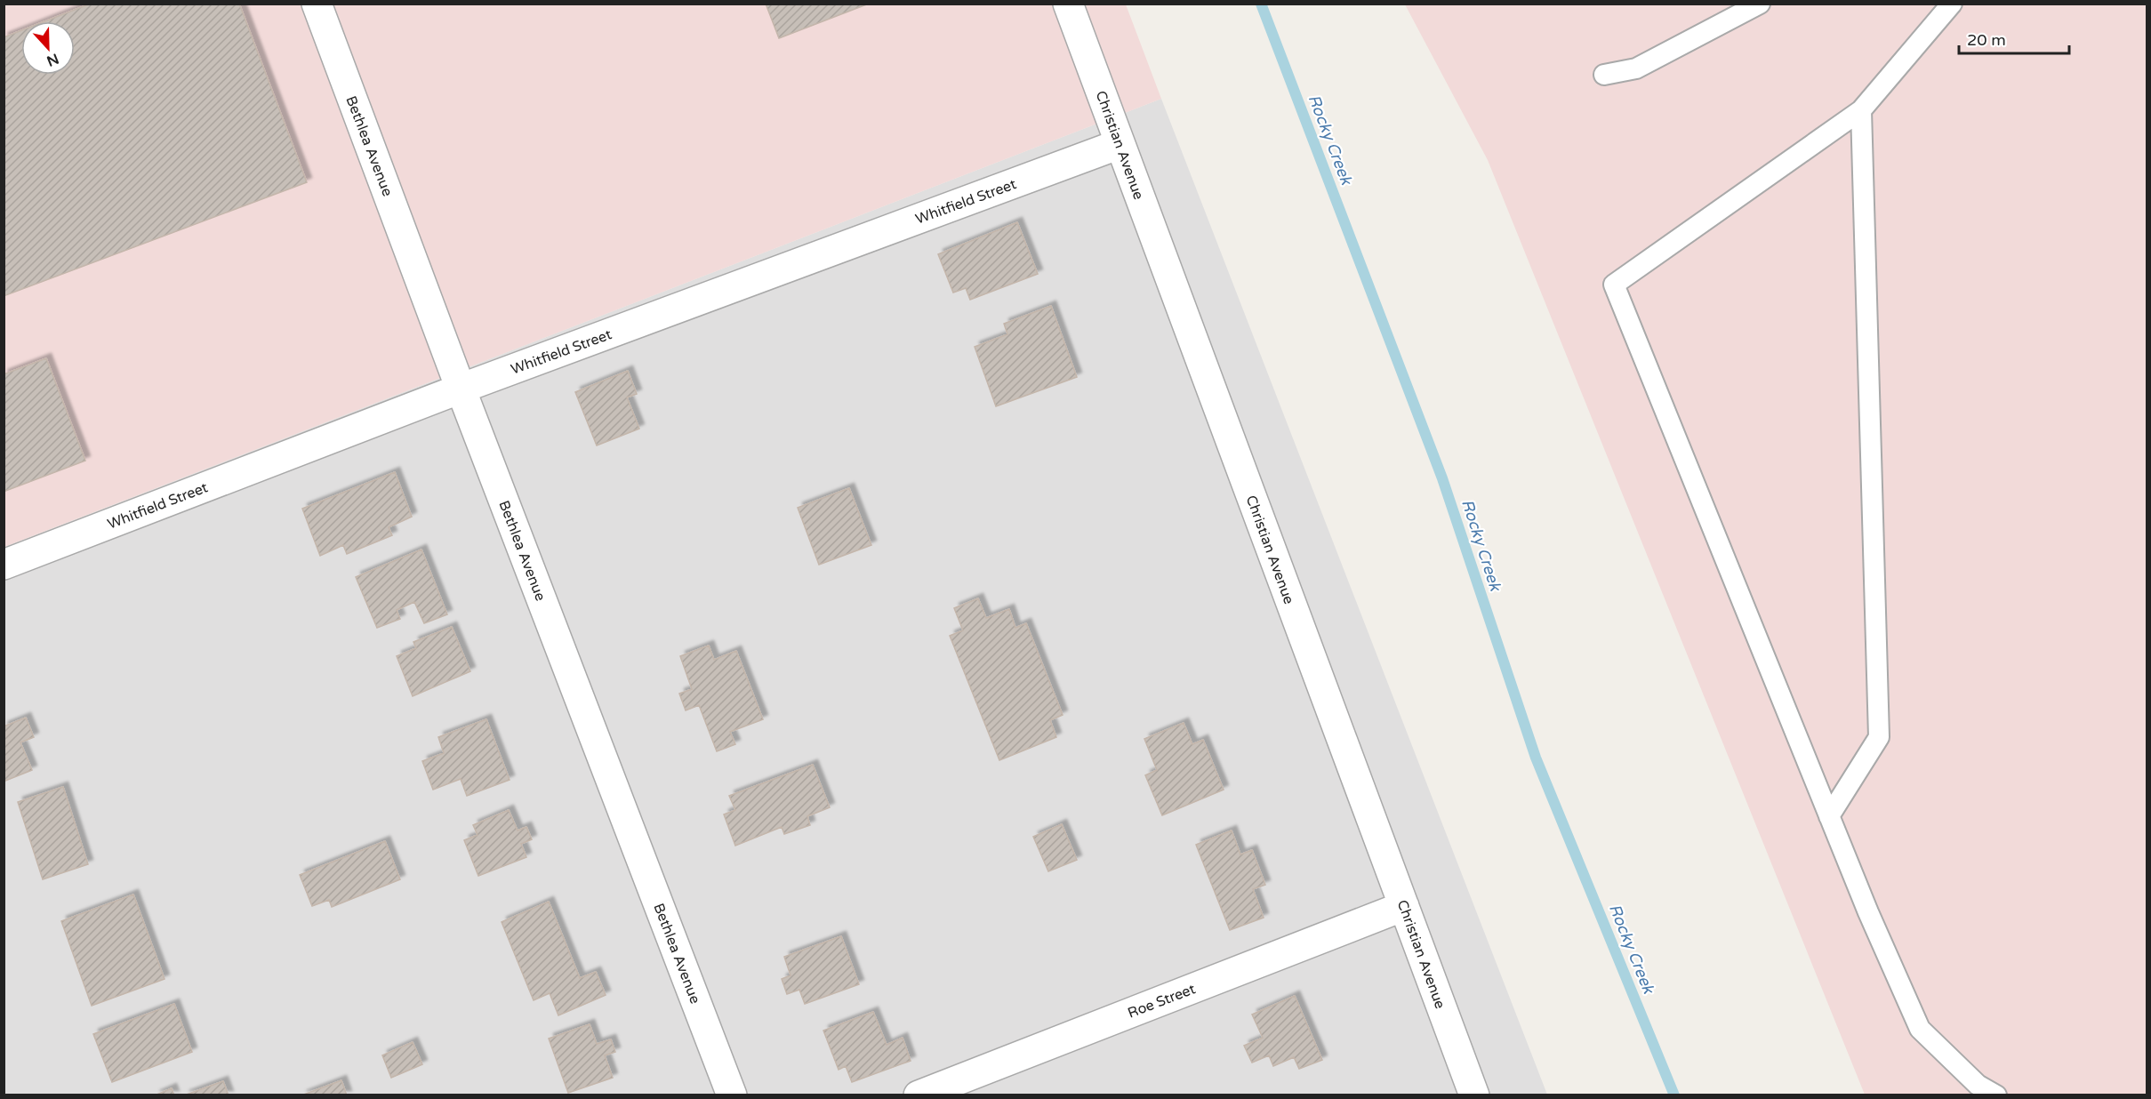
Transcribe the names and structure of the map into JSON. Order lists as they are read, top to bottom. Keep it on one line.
{"streets":{"street":["Christian Avenue","Bethlea Avenue","Whitfield Street","Roe Street"]},"crossings":[["Christian Avenue","Whitfield Street"],["Christian Avenue","Roe Street"],["Bethlea Avenue","Whitfield Street"]],"water":["Rocky Creek"],"scale_bar":"20 m","north":"bottom"}
